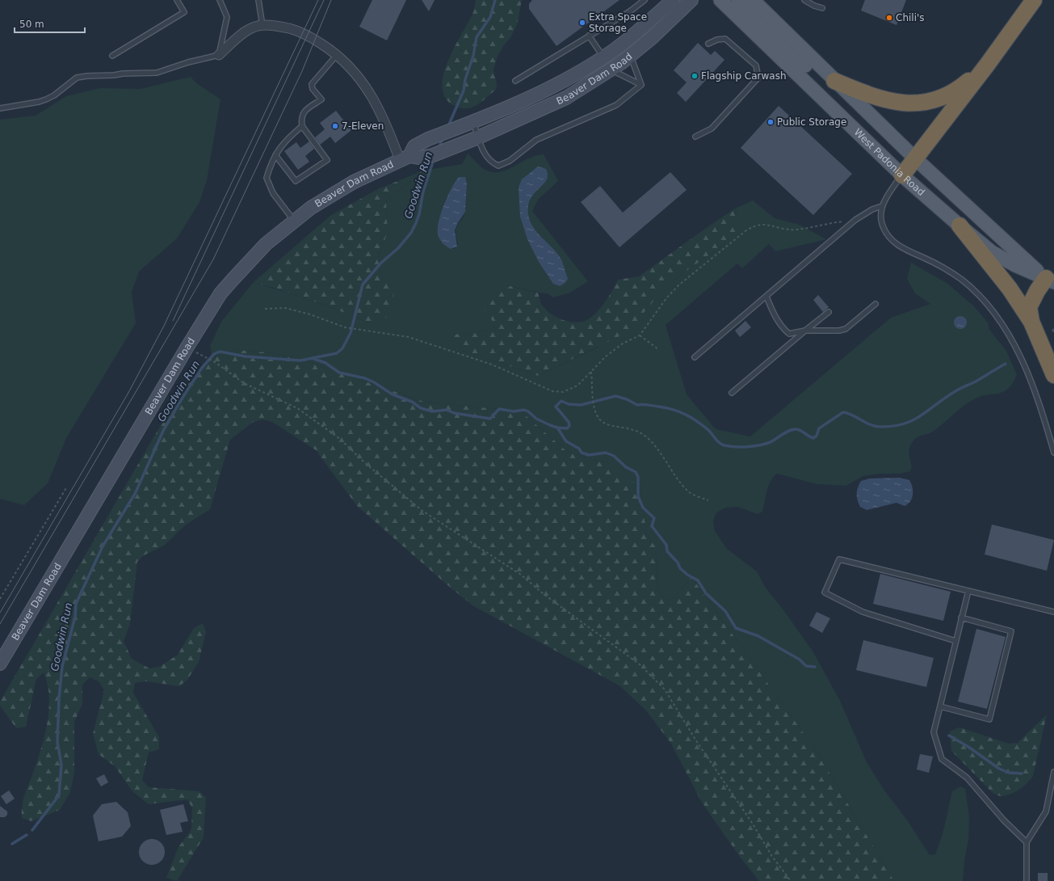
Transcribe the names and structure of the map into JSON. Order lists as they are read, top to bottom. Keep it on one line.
{"streets":{"main road":["Beaver Dam Road","West Padonia Road"]},"water":["Goodwin Run"],"places":["Chili's","Extra Space Storage","Flagship Carwash","Public Storage","7-Eleven"],"scale_bar":"50 m"}
